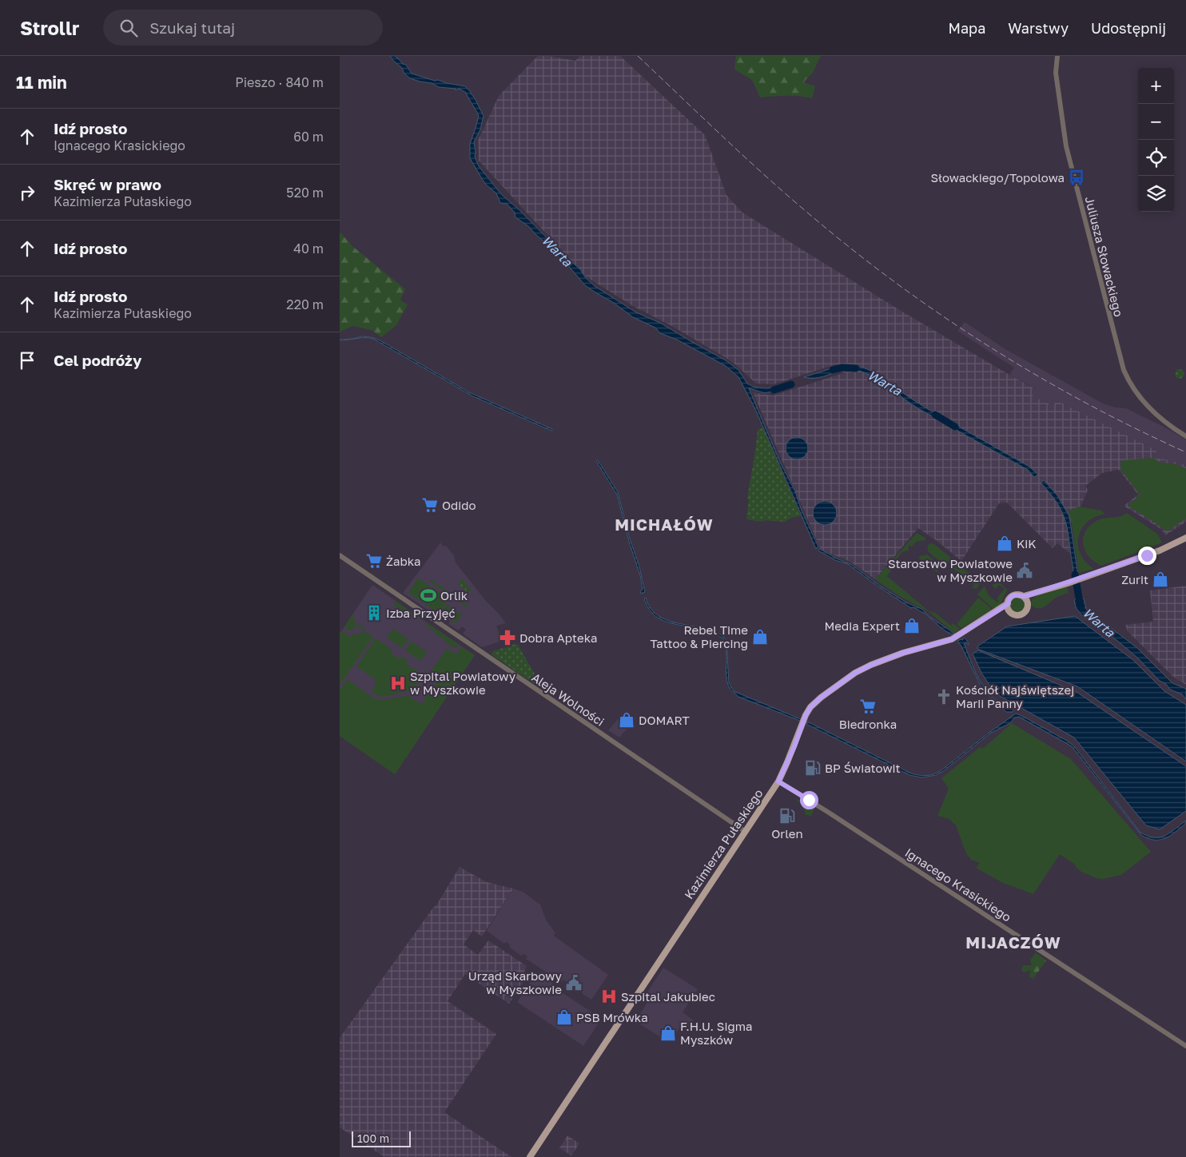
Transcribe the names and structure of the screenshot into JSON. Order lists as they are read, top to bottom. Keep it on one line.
{"streets":{"main road":["Kazimierza Pułaskiego"],"street":["Juliusza Słowackiego","Aleja Wolności","Ignacego Krasickiego"]},"crossings":[["Aleja Wolności","Kazimierza Pułaskiego"],["Kazimierza Pułaskiego","Ignacego Krasickiego"]],"districts":["MICHAŁÓW","MIJACZÓW"],"water":["Warta"],"places":{"bus stop":["Słowackiego/Topolowa"],"supermarket":["Odido","Żabka","Biedronka"],"shop":["KiK","Zurit","Media Expert","Rebel Time Tattoo & Piercing","DOMART","PSB Mrówka","F.H.U. Sigma Myszków"],"public building":["Starostwo Powiatowe w Myszkowie","Urząd Skarbowy w Myszkowie"],"sports":["Orlik"],"building":["Izba Przyjęć"],"pharmacy":["Dobra Apteka"],"hospital":["Szpital Powiatowy w Myszkowie","Szpital Jakubiec"],"church":["Kościół Najświętszej Marii Panny"],"fuel station":["BP Światowit","Orlen"]},"scale_bar":"100 m","page":{"header":"Strollr","search":"Szukaj tutaj","nav":["Mapa","Warstwy","Udostępnij"],"heading":["11 min","Pieszo · 840 m"],"map_buttons":["+","−"],"list":[["Idź prosto","Ignacego Krasickiego","60 m"],["Skręć w prawo","Kazimierza Pułaskiego","520 m"],["Idź prosto","40 m"],["Idź prosto","Kazimierza Pułaskiego","220 m"],"Cel podróży"],"scale":"100 m"}}
